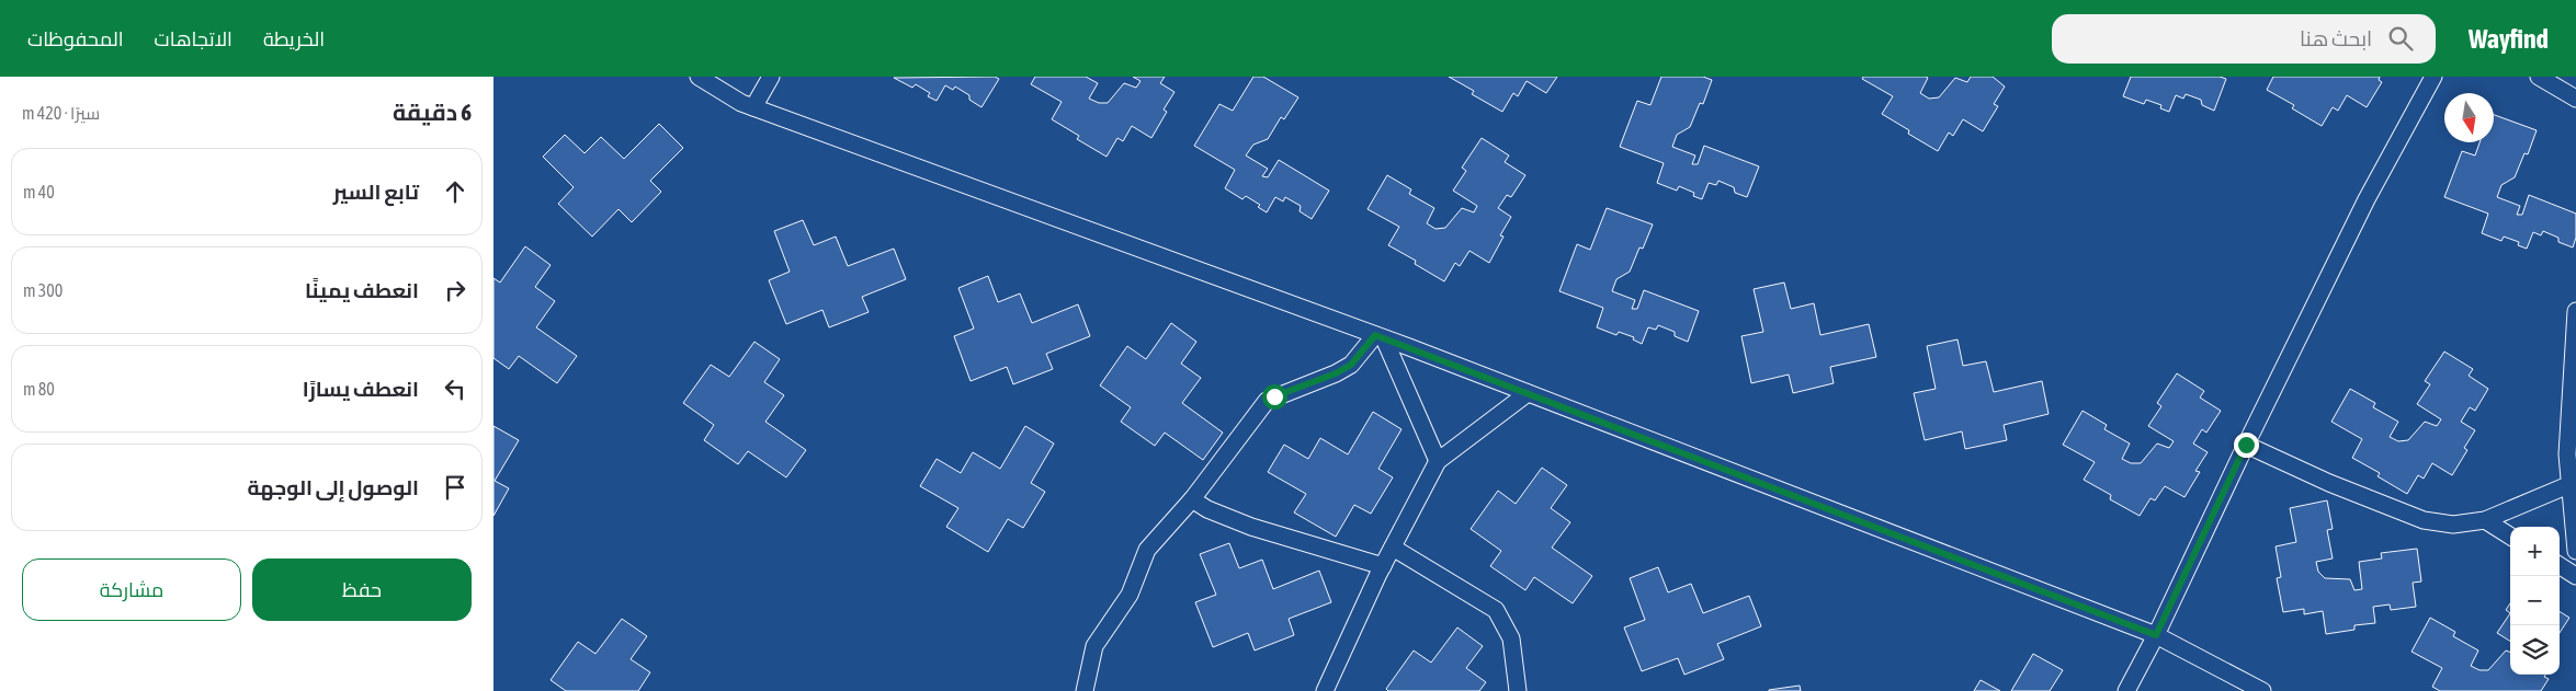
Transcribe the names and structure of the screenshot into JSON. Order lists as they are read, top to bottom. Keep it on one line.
{"north":"bottom","page":{"header":"Wayfind","search":"ابحث هنا","nav":["الخريطة","الاتجاهات","المحفوظات"],"heading":["6 دقيقة","سيرًا · 420 m"],"list":[["تابع السير","40 m"],["انعطف يمينًا","300 m"],["انعطف يسارًا","80 m"],"الوصول إلى الوجهة"],"map_buttons":["+","−"],"buttons":["حفظ","مشاركة"]}}
